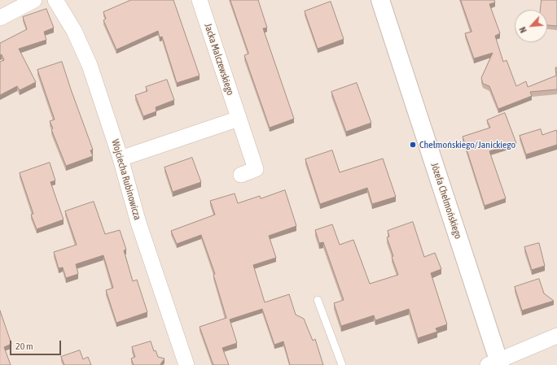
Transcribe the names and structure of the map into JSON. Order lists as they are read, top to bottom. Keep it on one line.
{"streets":{"street":["Jacka Malczewskiego","Wojciecha Rubinowicza","Józefa Chełmońskiego"]},"places":["Chełmońskiego/Janickiego"],"scale_bar":"20 m","north":"bottom left"}
